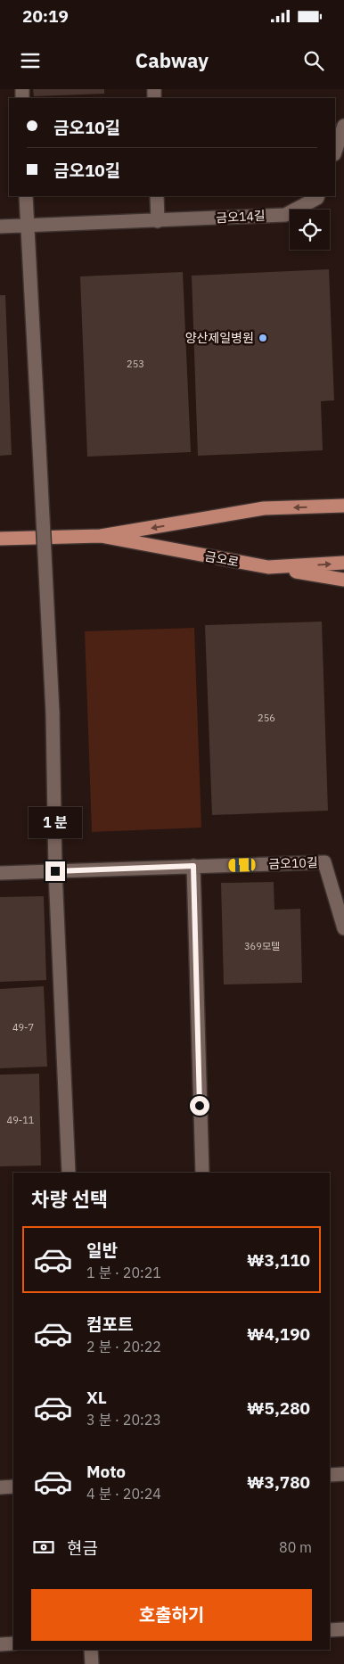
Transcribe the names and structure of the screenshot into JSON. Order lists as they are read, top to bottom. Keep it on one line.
{"streets":{"main road":["금오로"],"street":["금오14길","금오10길"]},"places":["양산제일병원"],"house_numbers":["253","256","369모텔","49-7","49-11"],"page":{"status":"20:19","header":"Cabway","banner":["금오10길","금오10길"],"bubble":"1 분","heading":"차량 선택","list":[{"name":"일반","note":"1 분 · 20:21","value":"₩3,110"},{"name":"컴포트","note":"2 분 · 20:22","value":"₩4,190"},{"name":"XL","note":"3 분 · 20:23","value":"₩5,280"},{"name":"Moto","note":"4 분 · 20:24","value":"₩3,780"}],"pay":["현금","80 m"],"buttons":"호출하기"}}
